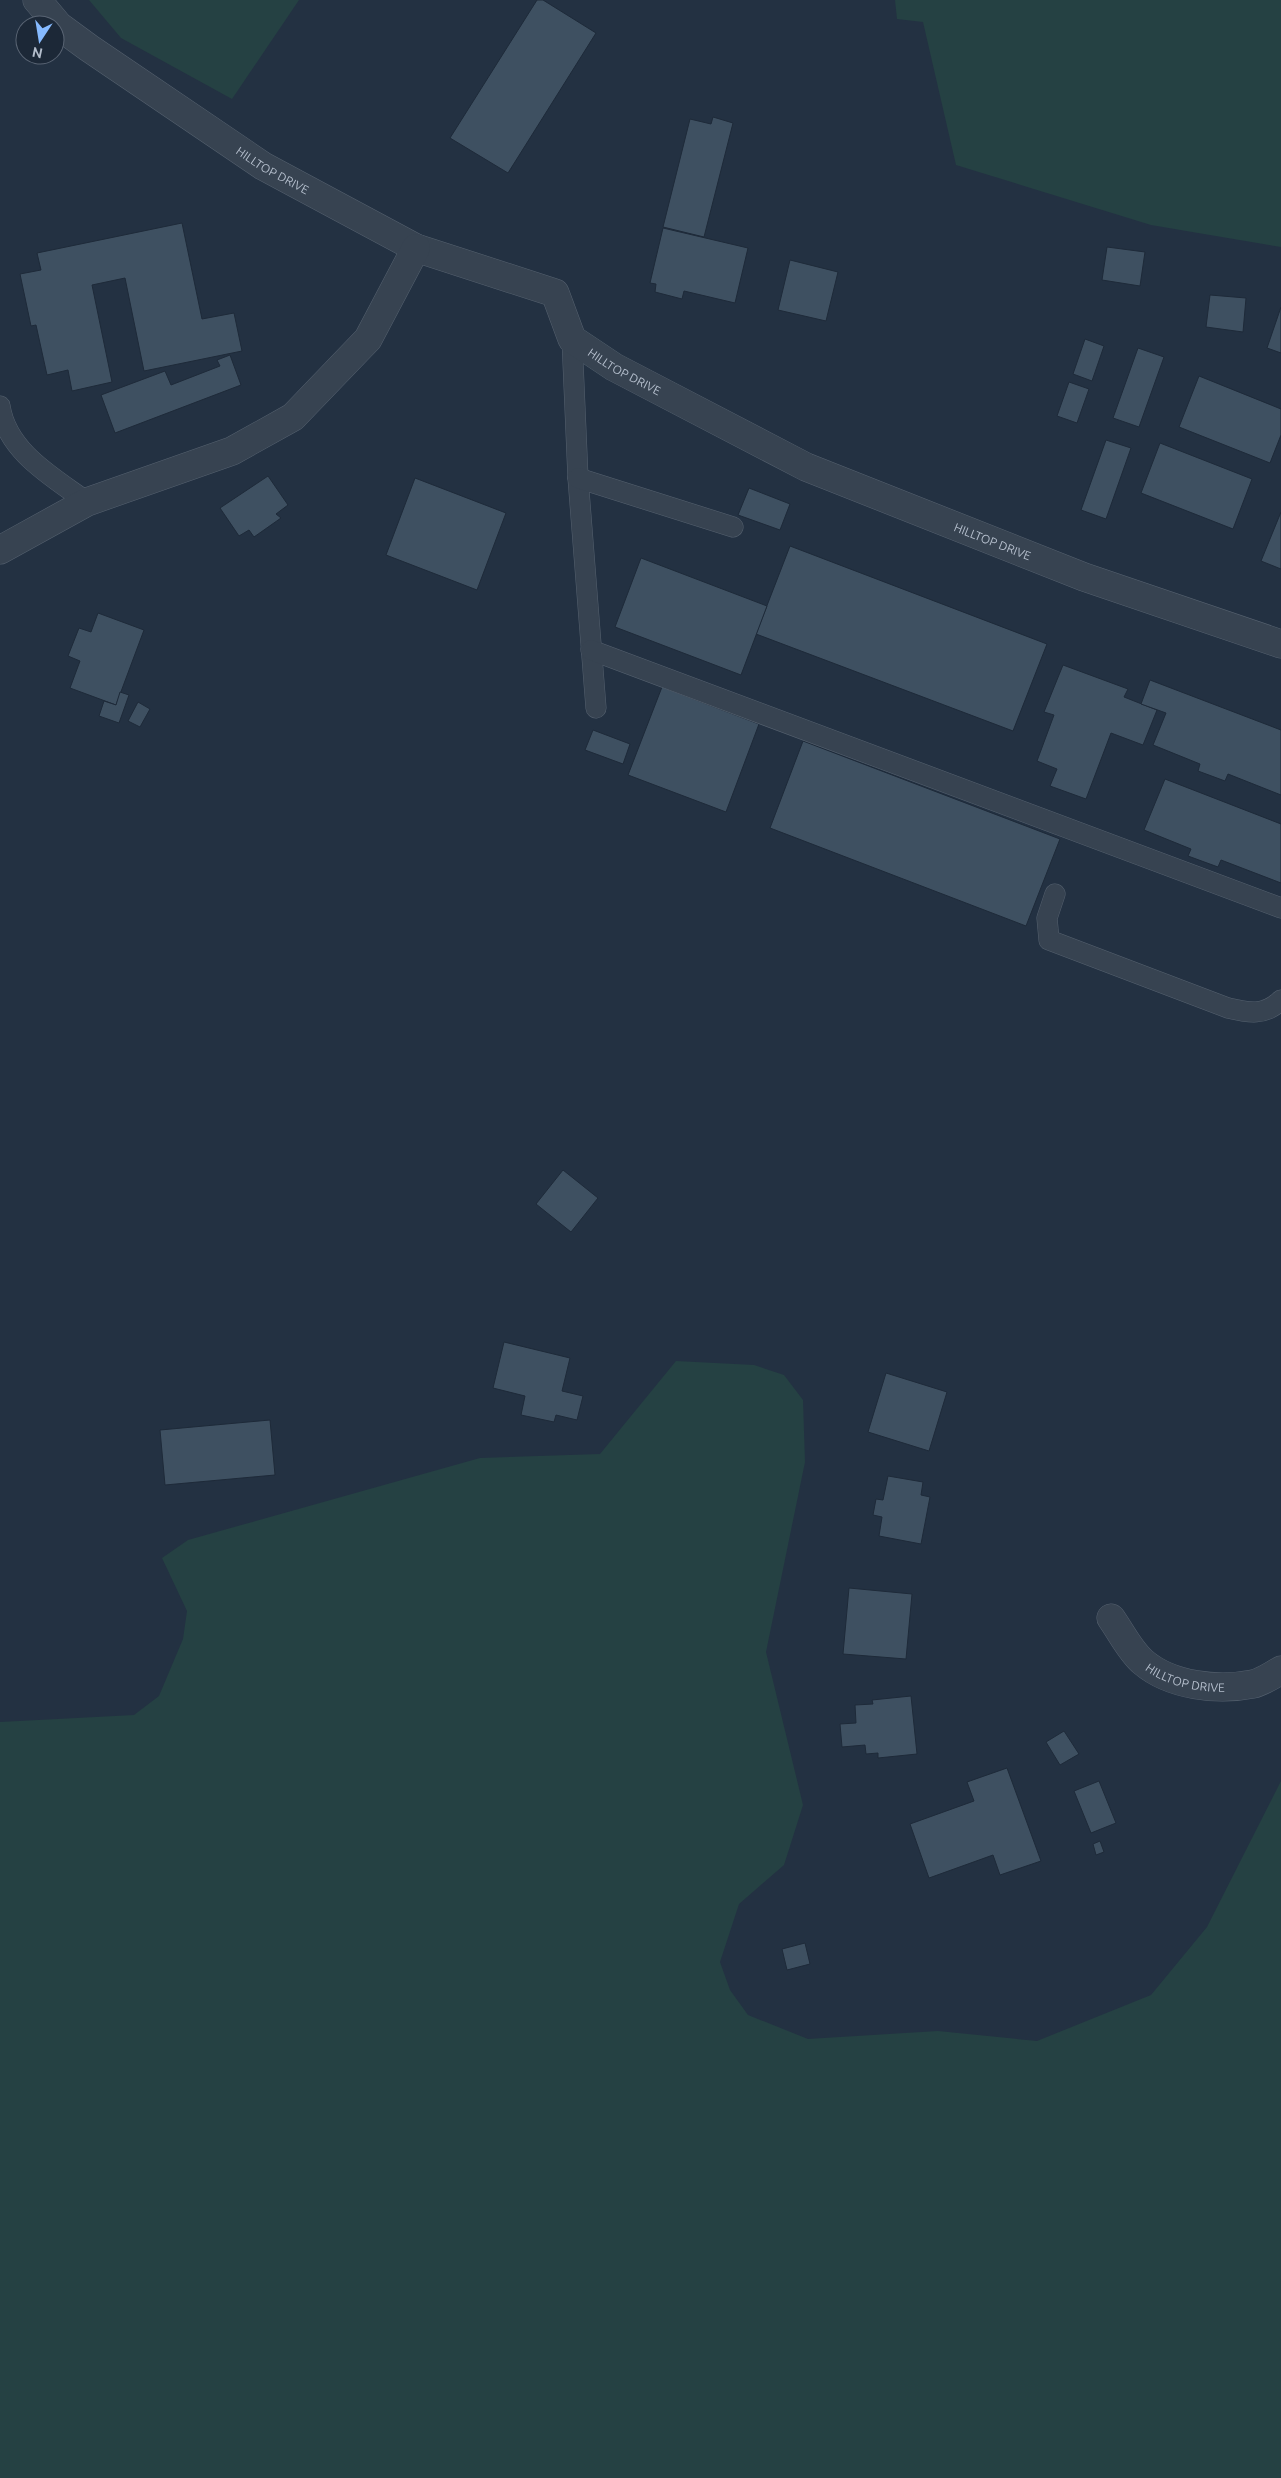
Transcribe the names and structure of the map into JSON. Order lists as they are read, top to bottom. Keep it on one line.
{"streets":{"street":["HILLTOP DRIVE"]},"north":"bottom"}
